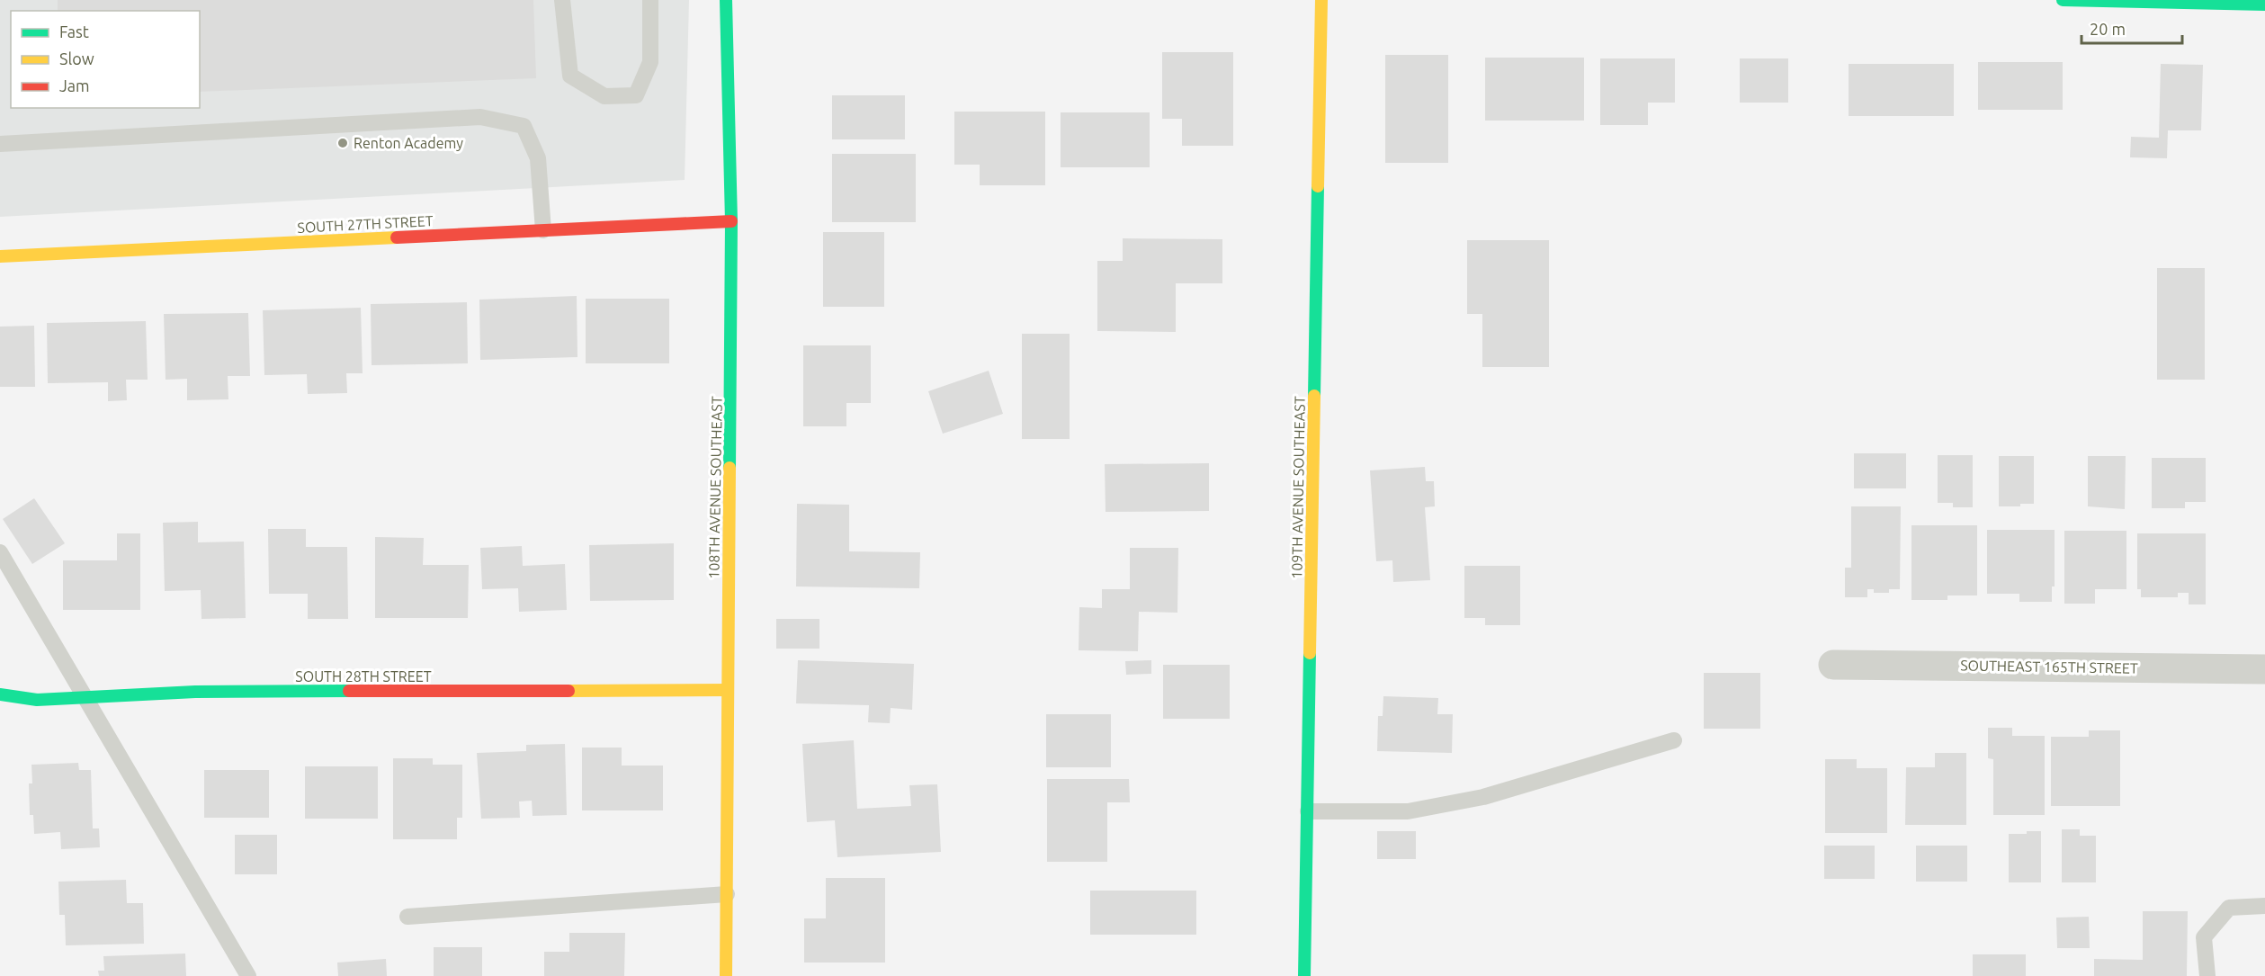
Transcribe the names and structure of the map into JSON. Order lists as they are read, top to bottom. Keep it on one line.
{"streets":{"street":["SOUTH 27TH STREET","108TH AVENUE SOUTHEAST","109TH AVENUE SOUTHEAST","SOUTHEAST 165TH STREET","SOUTH 28TH STREET"]},"crossings":[["SOUTH 27TH STREET","108TH AVENUE SOUTHEAST"],["108TH AVENUE SOUTHEAST","SOUTH 28TH STREET"]],"places":["Renton Academy"],"legend":["Fast","Slow","Jam"],"scale_bar":"20 m"}
